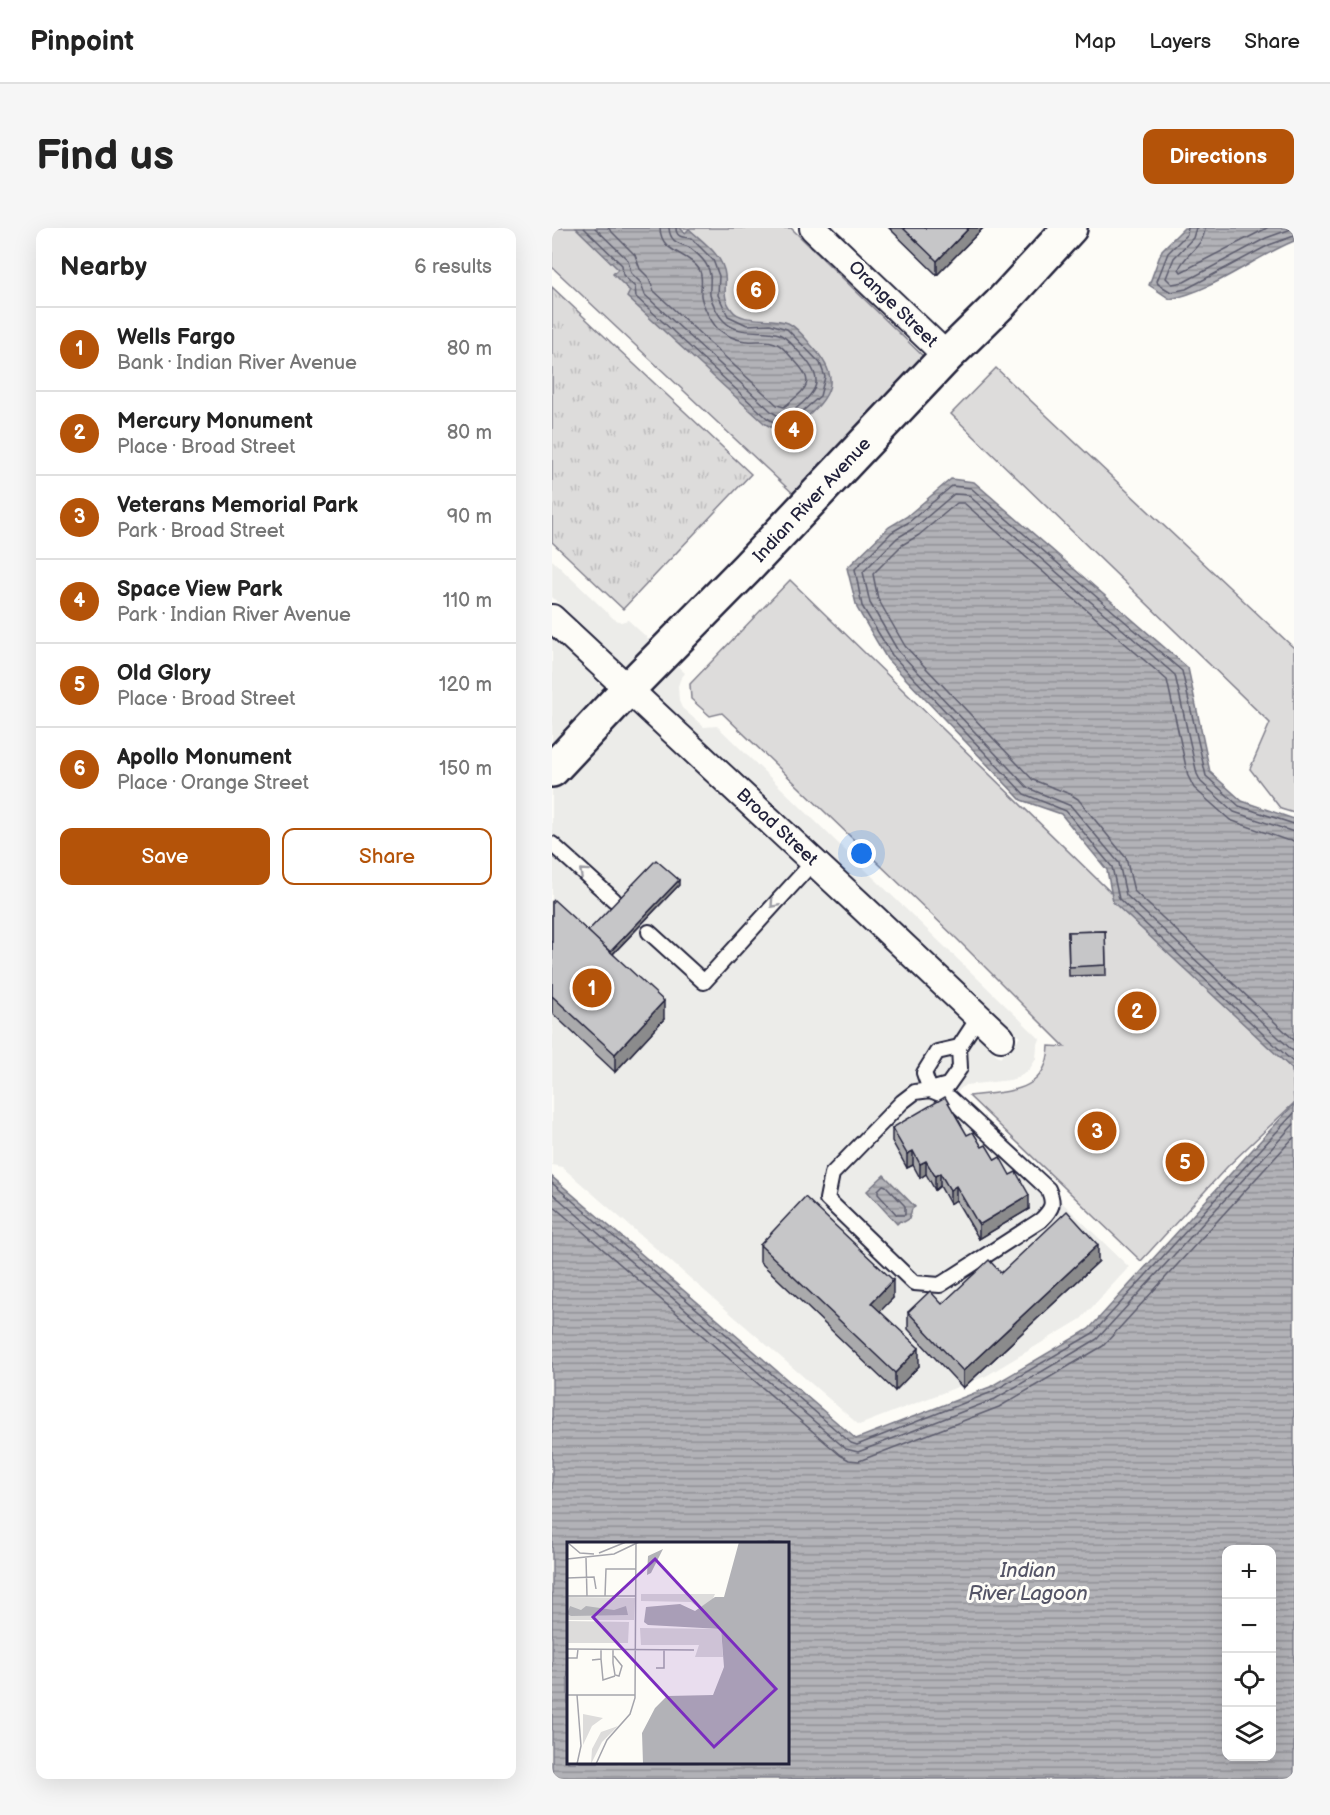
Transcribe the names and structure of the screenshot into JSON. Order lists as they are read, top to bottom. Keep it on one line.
{"streets":{"street":["Orange Street","Indian River Avenue","Broad Street"]},"crossings":[["Orange Street","Indian River Avenue"],["Indian River Avenue","Broad Street"]],"water":["Indian River Lagoon"],"page":{"header":"Pinpoint","nav":["Map","Layers","Share"],"buttons":["Directions",["Save","Share"]],"title":"Find us","heading":["Nearby","6 results"],"pins":["6","4","1","2","3","5"],"list":[{"mark":"1","name":"Wells Fargo","note":"Bank · Indian River Avenue","value":"80 m"},{"mark":"2","name":"Mercury Monument","note":"Place · Broad Street","value":"80 m"},{"mark":"3","name":"Veterans Memorial Park","note":"Park · Broad Street","value":"90 m"},{"mark":"4","name":"Space View Park","note":"Park · Indian River Avenue","value":"110 m"},{"mark":"5","name":"Old Glory","note":"Place · Broad Street","value":"120 m"},{"mark":"6","name":"Apollo Monument","note":"Place · Orange Street","value":"150 m"}],"map_buttons":["+","−"]}}
